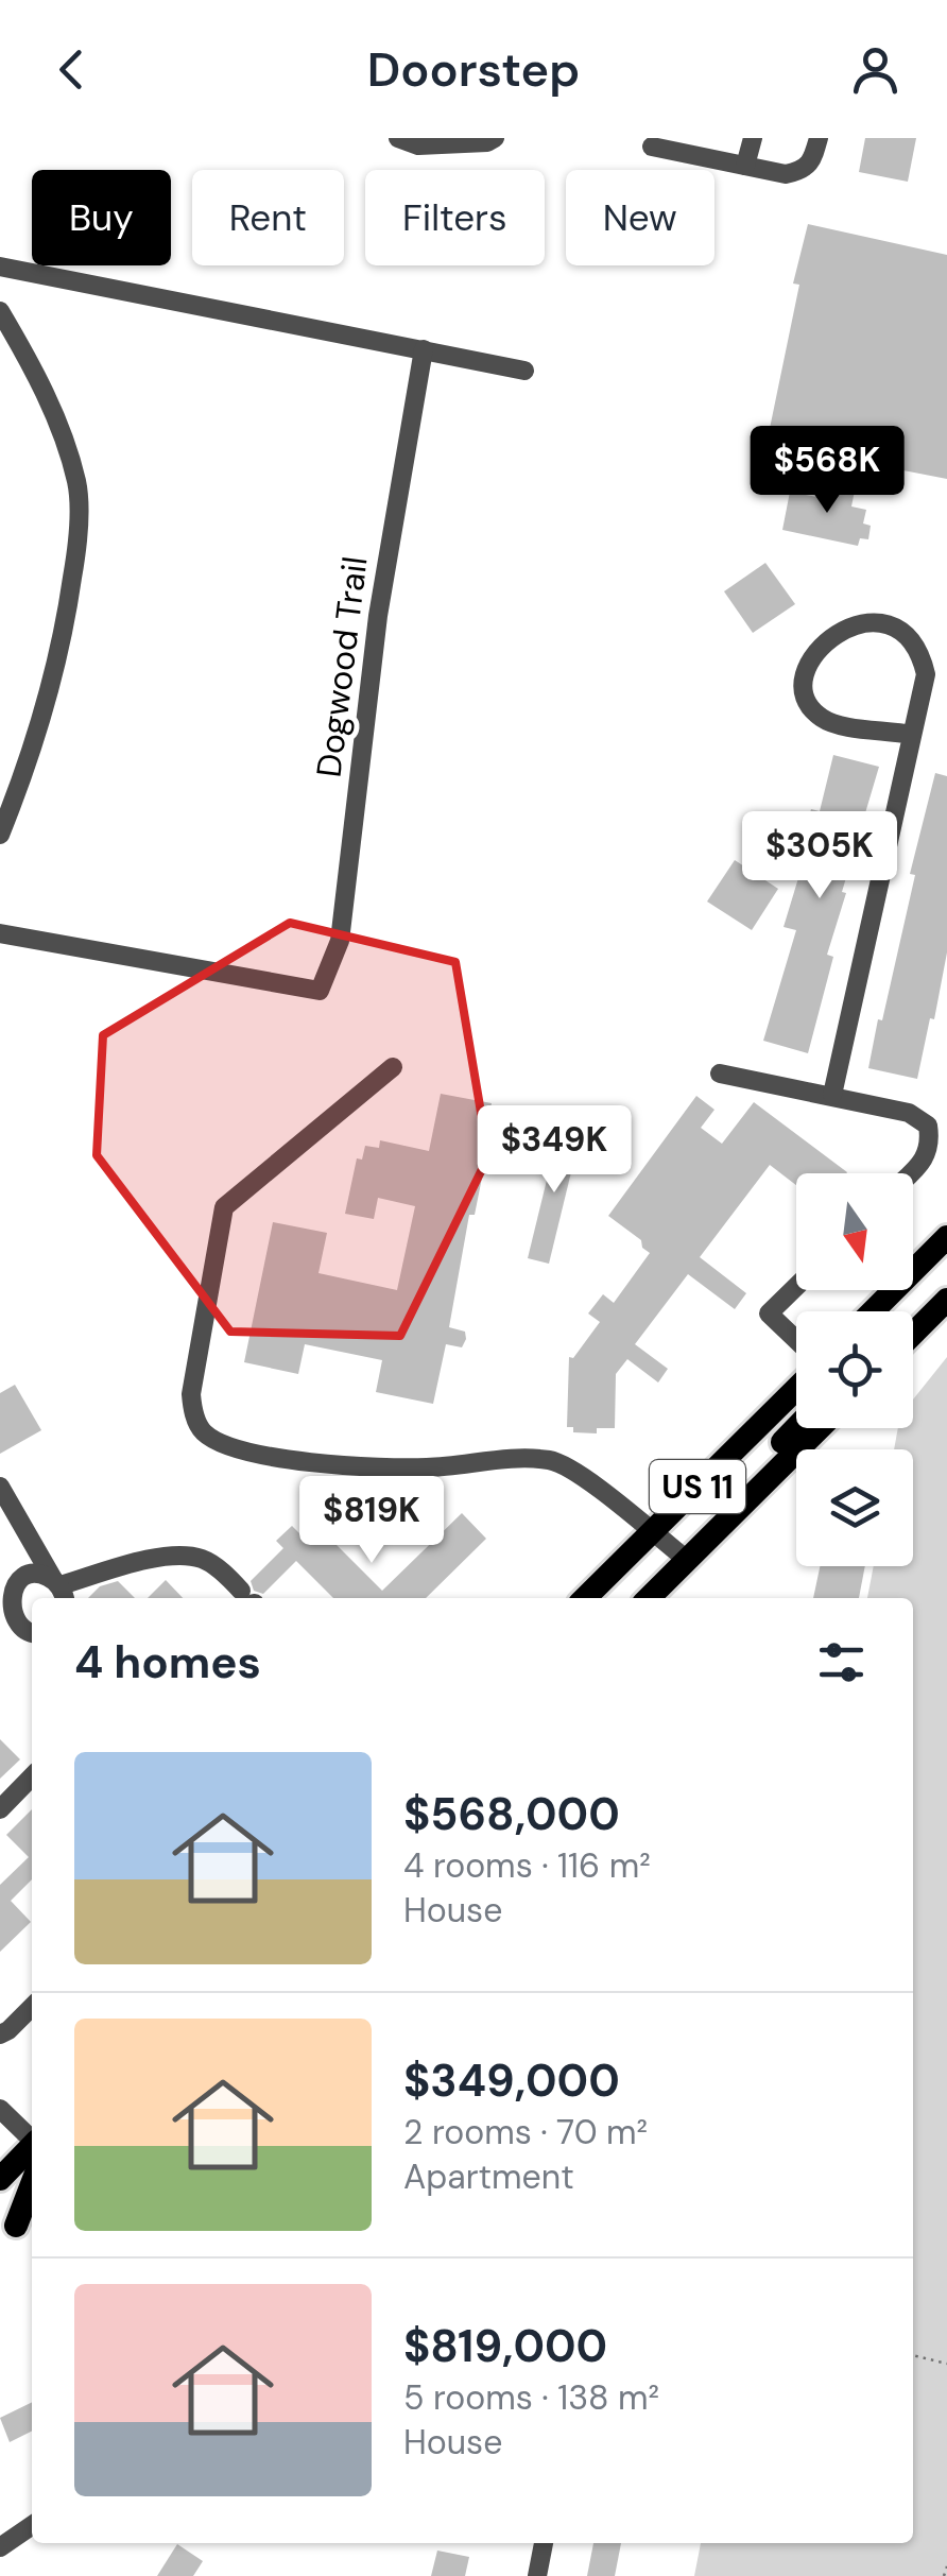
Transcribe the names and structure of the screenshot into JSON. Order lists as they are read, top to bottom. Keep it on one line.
{"streets":{"main road":["US 11"],"street":["Dogwood Trail"]},"north":"bottom","page":{"header":"Doorstep","chip":["Buy","Rent","Filters","New"],"price":["$568K","$305K","$349K","$819K"],"heading":"4 homes","list":[{"name":"$568,000","note":"4 rooms · 116 m² · House"},{"name":"$349,000","note":"2 rooms · 70 m² · Apartment"},{"name":"$819,000","note":"5 rooms · 138 m² · House"}]}}
